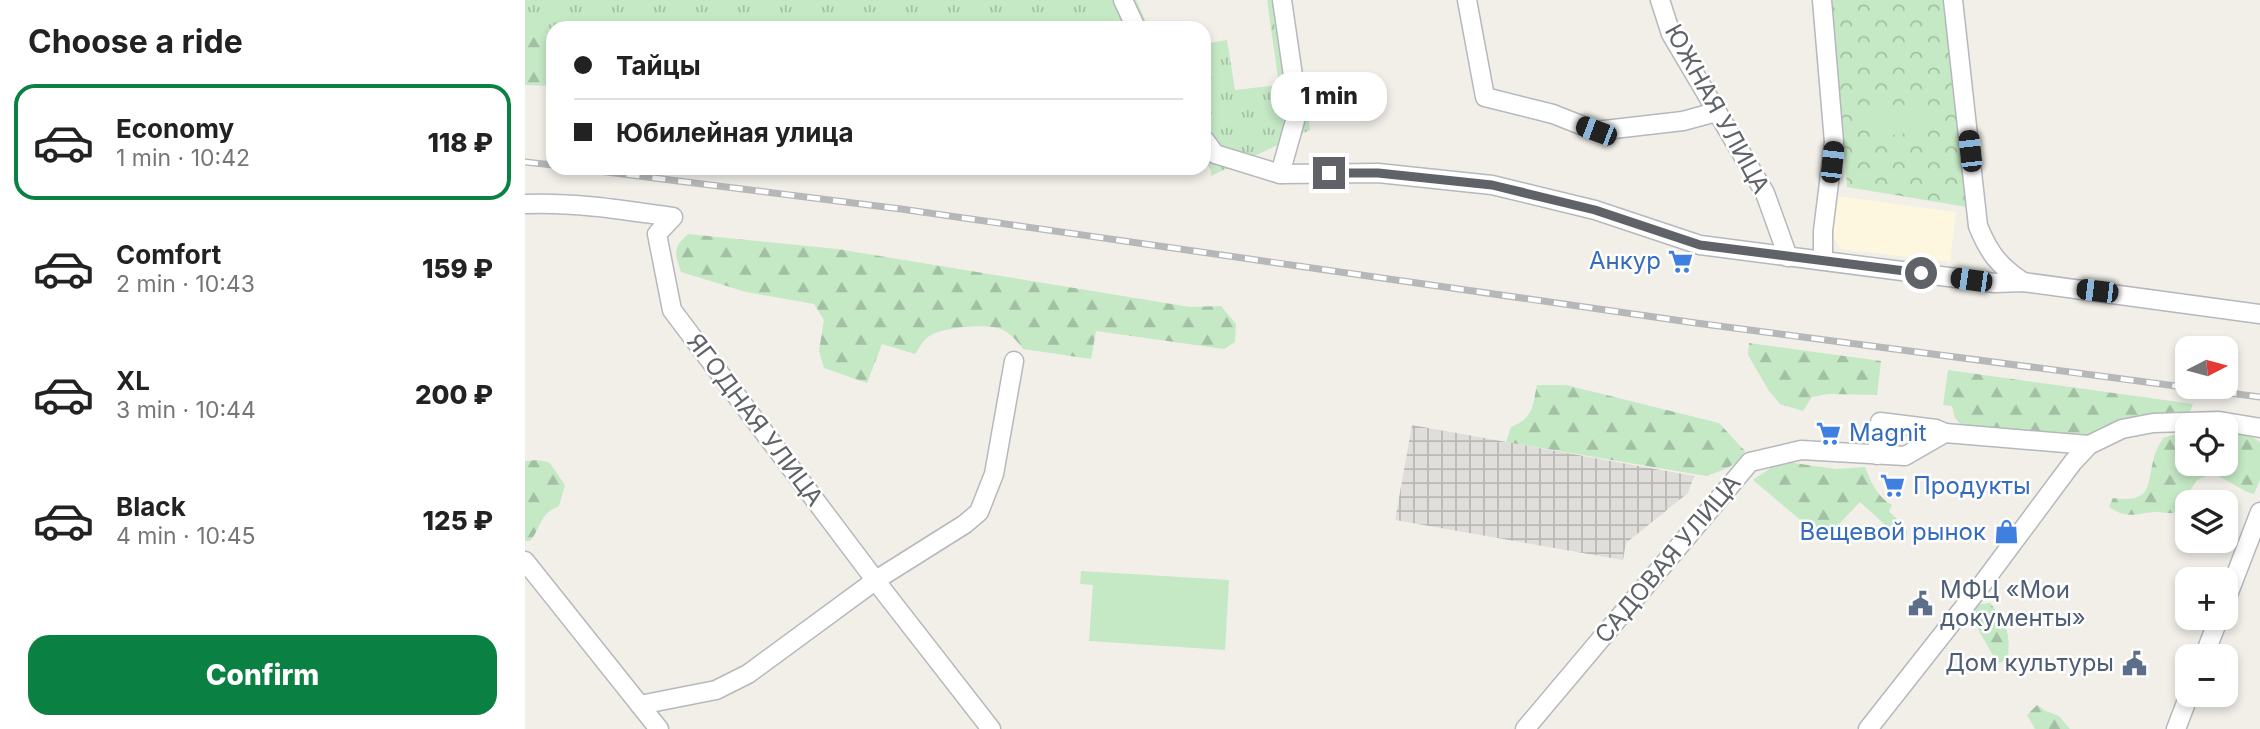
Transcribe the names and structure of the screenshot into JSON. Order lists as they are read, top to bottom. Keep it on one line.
{"streets":{"street":["ЮЖНАЯ УЛИЦА","ЯГОДНАЯ УЛИЦА","САДОВАЯ УЛИЦА"]},"places":{"supermarket":["Анкур","Magnit","Продукты"],"shop":["Вещевой рынок"],"public building":["МФЦ «Мои документы»","Дом культуры"]},"north":"right","page":{"heading":"Choose a ride","banner":["Тайцы","Юбилейная улица"],"bubble":"1 min","list":[{"name":"Economy","note":"1 min · 10:42","value":"118 ₽"},{"name":"Comfort","note":"2 min · 10:43","value":"159 ₽"},{"name":"XL","note":"3 min · 10:44","value":"200 ₽"},{"name":"Black","note":"4 min · 10:45","value":"125 ₽"}],"map_buttons":["+","−"],"buttons":"Confirm"}}
